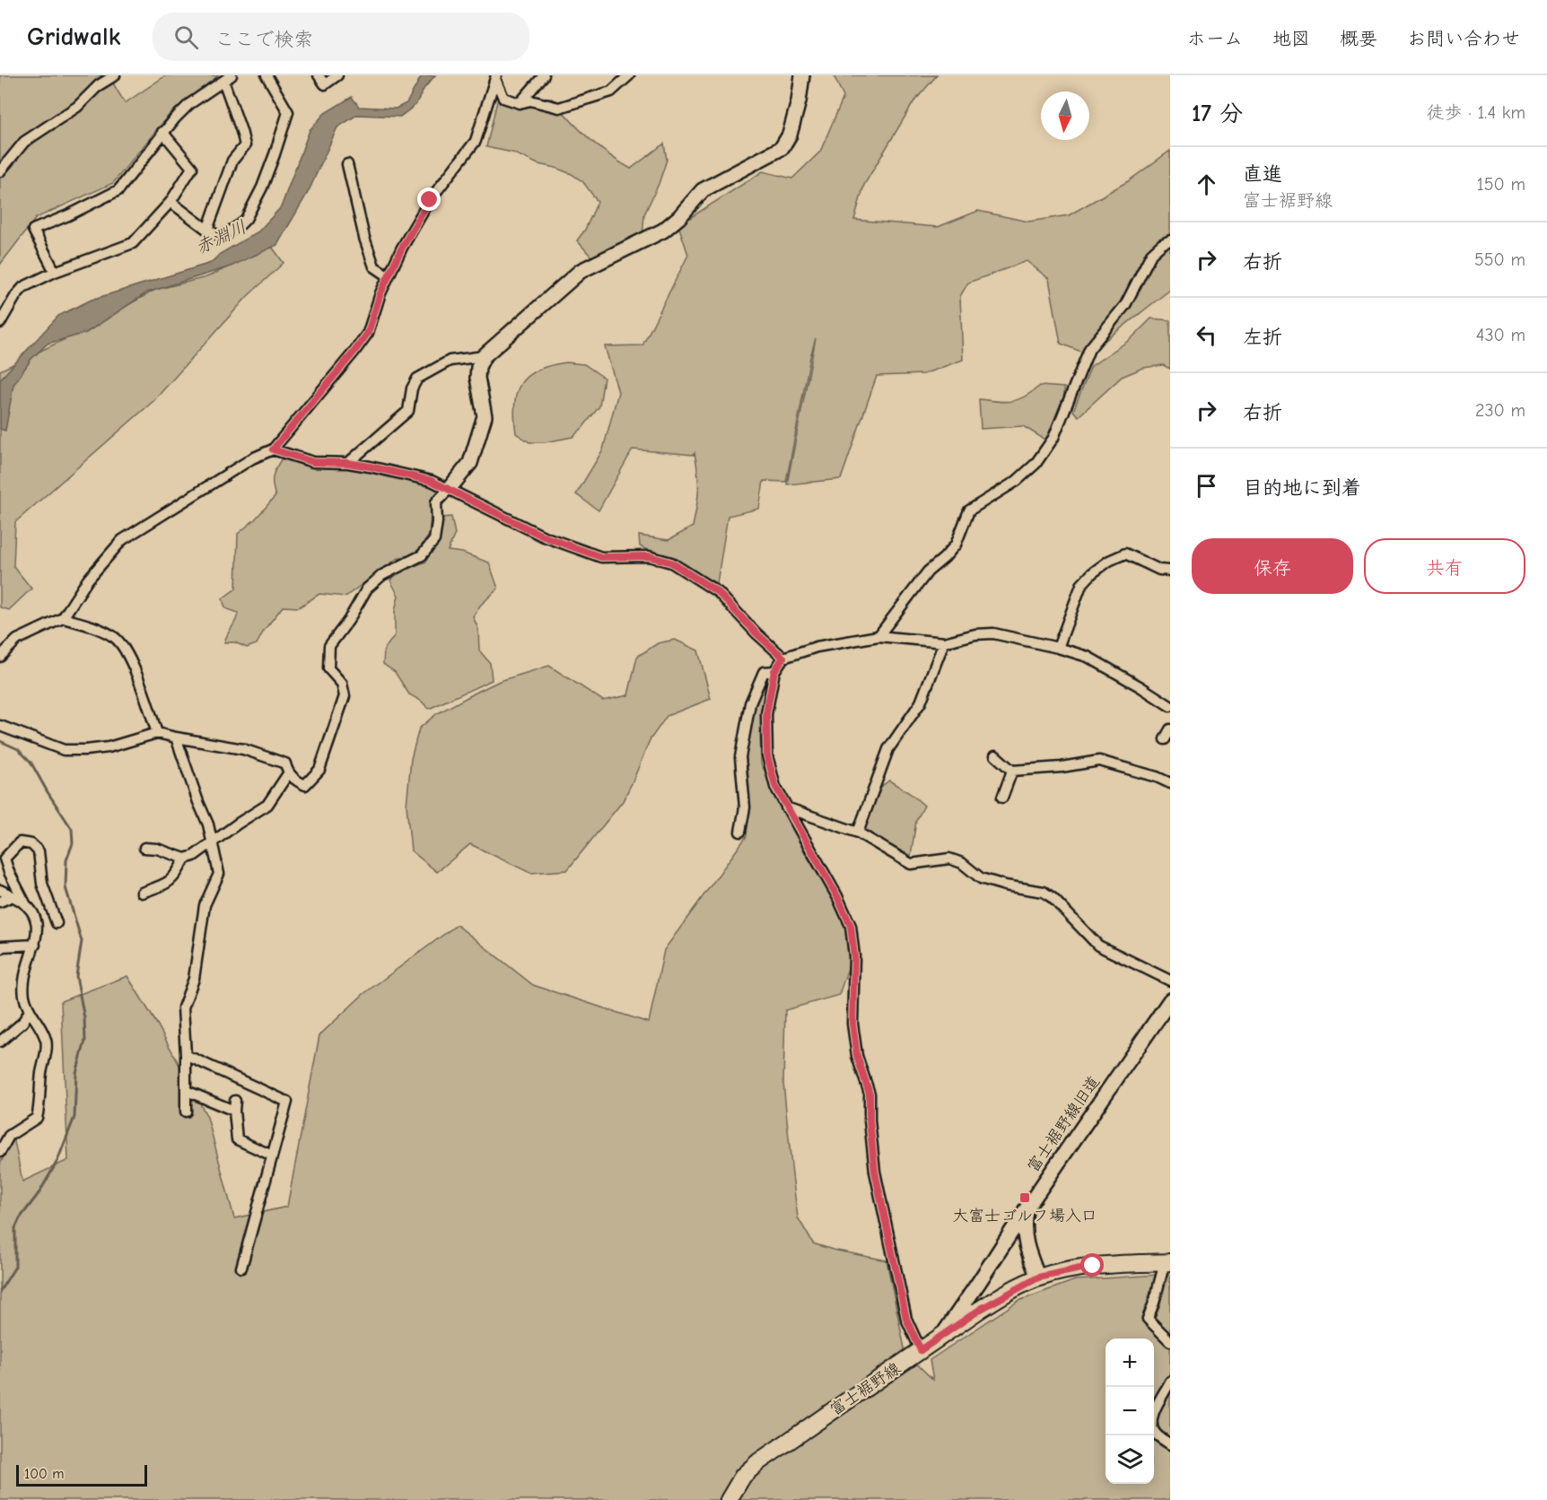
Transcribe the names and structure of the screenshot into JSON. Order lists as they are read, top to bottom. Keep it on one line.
{"streets":{"main road":["富士裾野線"],"street":["富士裾野線旧道"]},"crossings":[["富士裾野線旧道","富士裾野線"]],"water":["赤淵川"],"places":{"transit":["大富士ゴルフ場入口"]},"scale_bar":"100 m","north":"bottom","page":{"header":"Gridwalk","search":"ここで検索","nav":["ホーム","地図","概要","お問い合わせ"],"heading":["17 分","徒歩 · 1.4 km"],"list":[["直進","富士裾野線","150 m"],["右折","550 m"],["左折","430 m"],["右折","230 m"],"目的地に到着"],"buttons":["保存","共有"],"map_buttons":["+","−"],"scale":"100 m"}}
